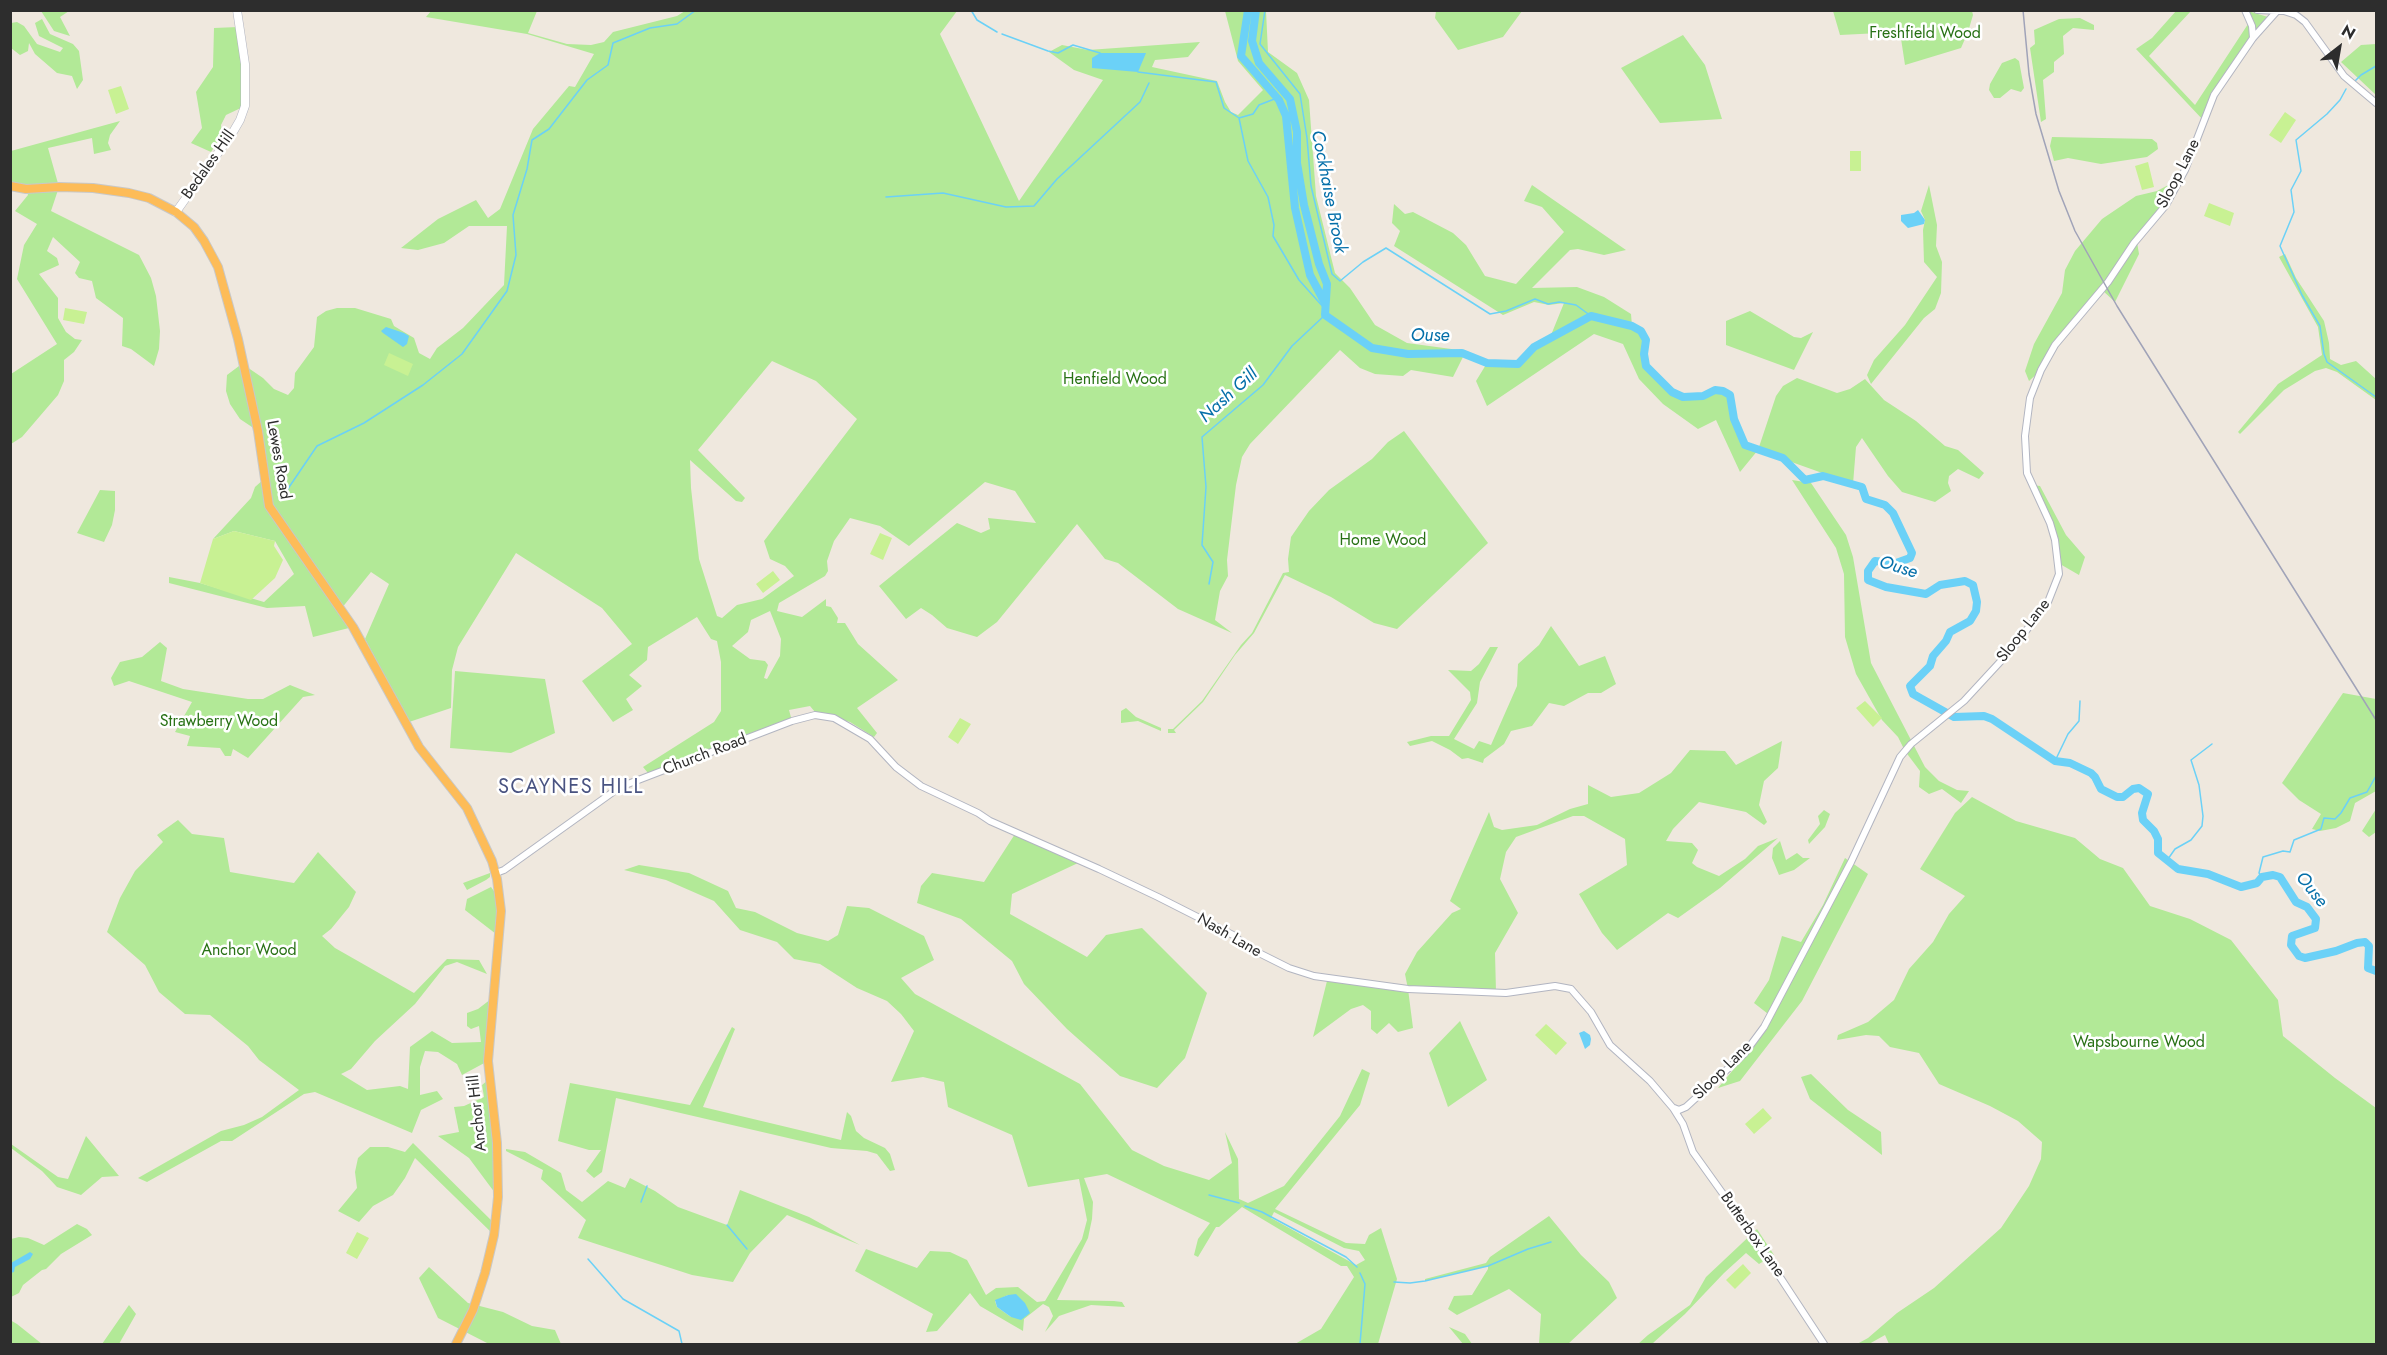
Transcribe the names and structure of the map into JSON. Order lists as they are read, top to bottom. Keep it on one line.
{"streets":{"highway":["Lewes Road","Anchor Hill"],"main road":["Bedales Hill"],"street":["Sloop Lane","Church Road","Nash Lane","Butterbox Lane"]},"crossings":[["Bedales Hill","Lewes Road"],["Sloop Lane","Butterbox Lane"],["Lewes Road","Church Road"],["Lewes Road","Anchor Hill"],["Church Road","Nash Lane"],["Church Road","Anchor Hill"],["Nash Lane","Butterbox Lane"]],"districts":["SCAYNES HILL"],"water":["Cockhaise Brook","Ouse","Nash Gill"],"parks":["Freshfield Wood","Henfield Wood","Home Wood","Strawberry Wood","Anchor Wood","Wapsbourne Wood"],"north":"top right"}
